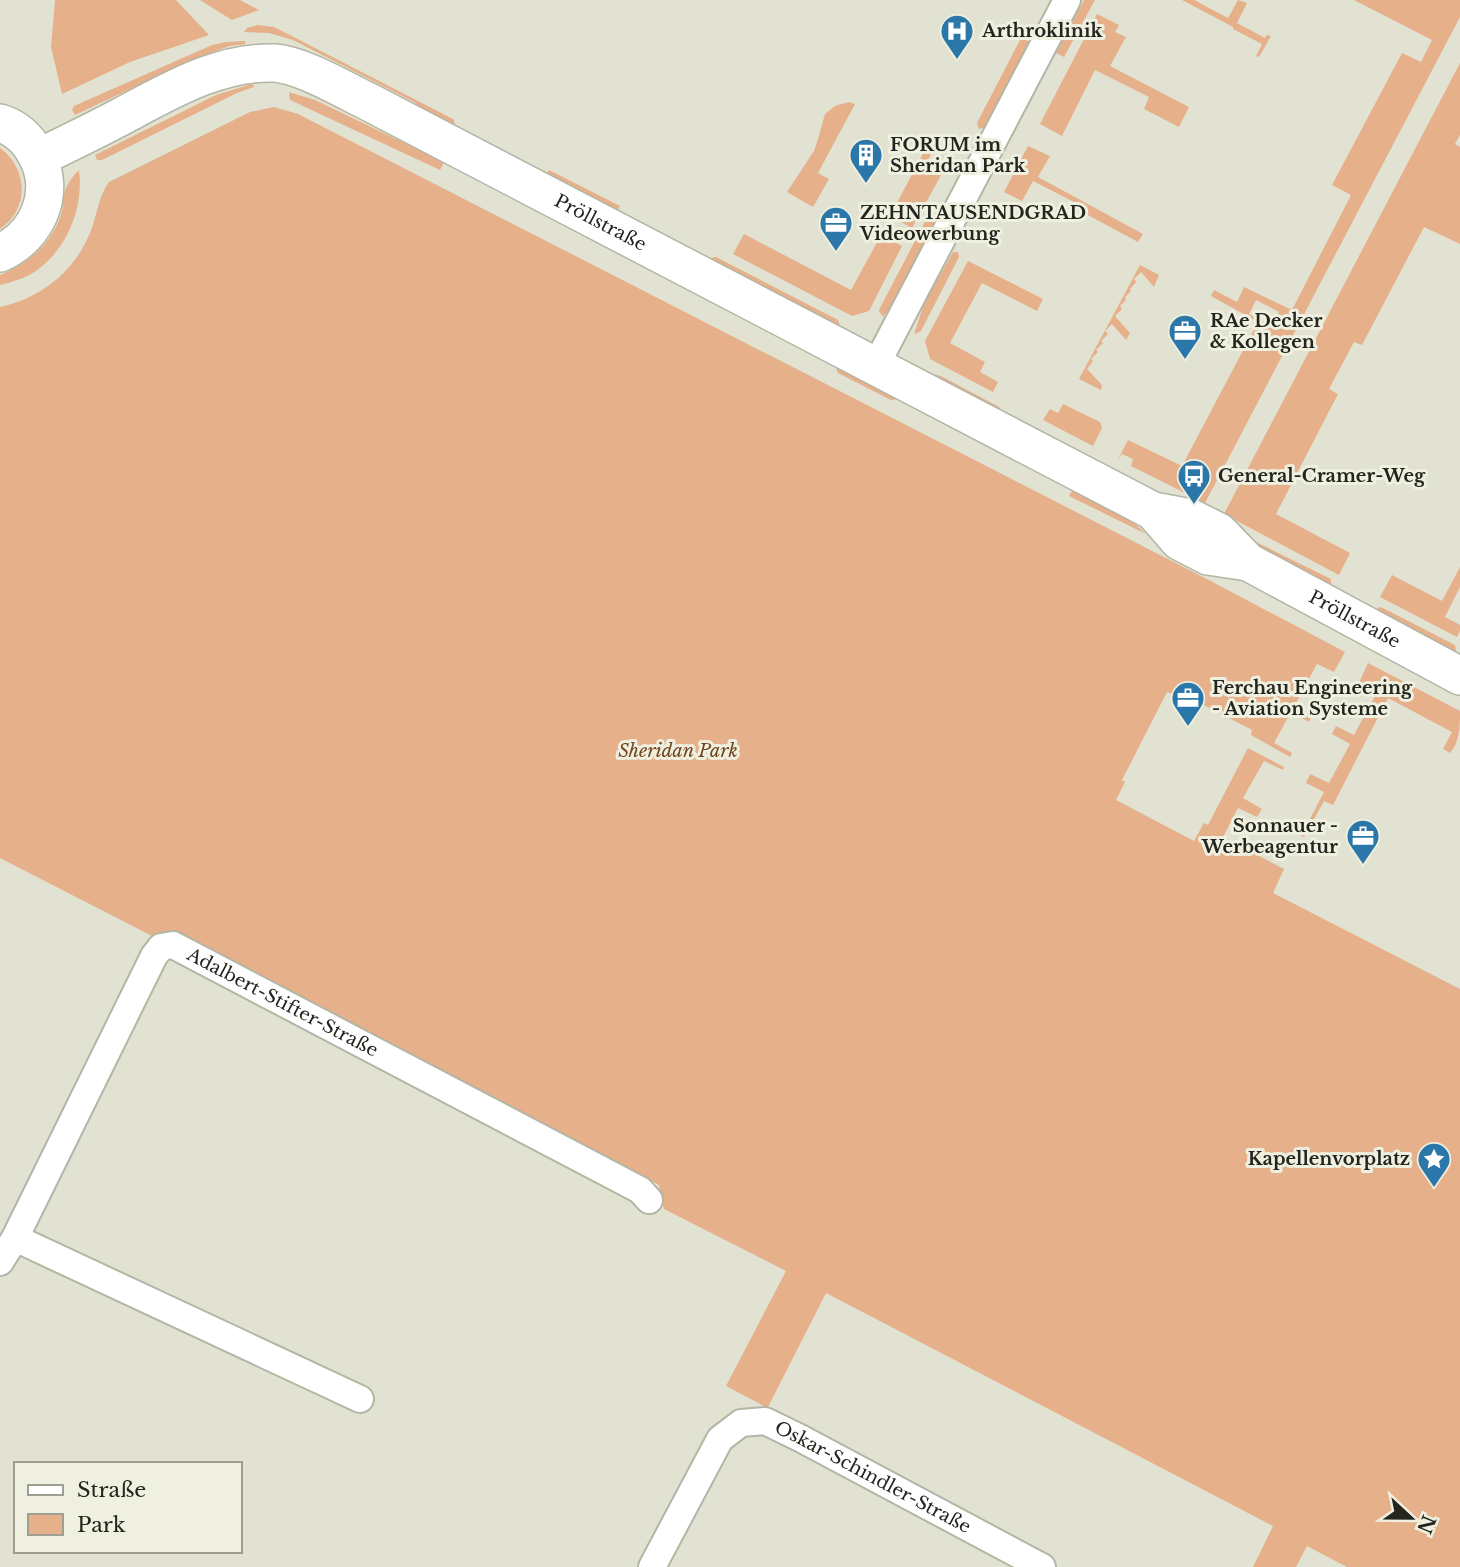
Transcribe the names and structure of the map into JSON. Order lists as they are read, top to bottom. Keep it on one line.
{"streets":{"street":["Pröllstraße","Adalbert-Stifter-Straße","Oskar-Schindler-Straße"]},"parks":["Sheridan Park"],"places":{"hospital":["Arthroklinik"],"building":["FORUM im Sheridan Park"],"office":["ZEHNTAUSENDGRAD Videowerbung","RAe Decker & Kollegen","Ferchau Engineering - Aviation Systeme","Sonnauer - Werbeagentur"],"bus stop":["General-Cramer-Weg"],"place":["Kapellenvorplatz"]},"legend":["Straße","Park"],"north":"right"}
